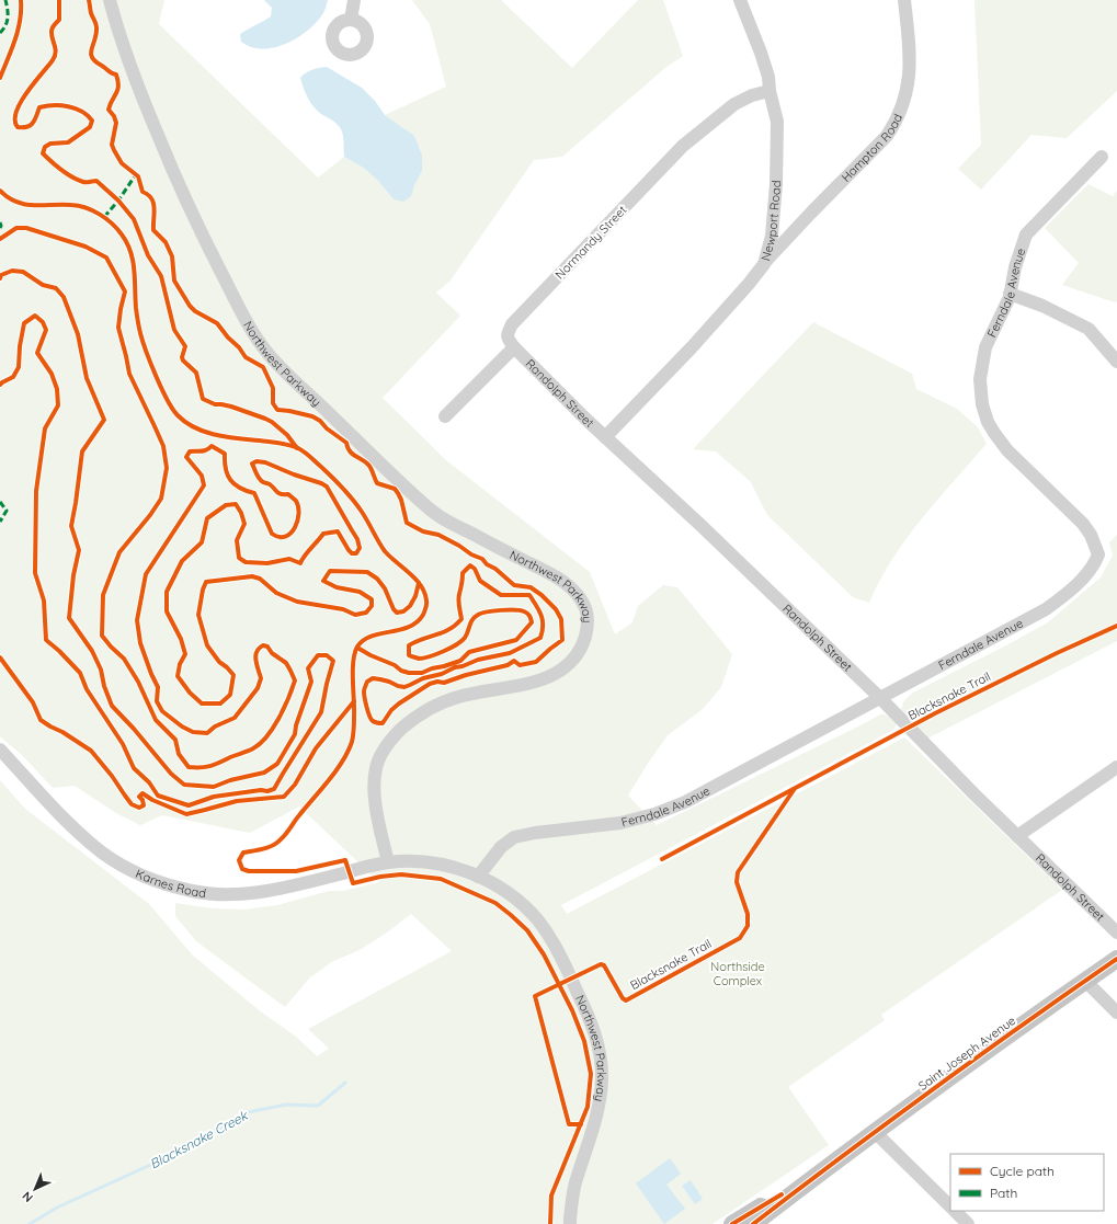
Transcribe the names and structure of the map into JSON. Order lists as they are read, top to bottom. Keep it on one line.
{"streets":{"main road":["Saint Joseph Avenue"],"street":["Hampton Road","Newport Road","Normandy Street","Ferndale Avenue","Northwest Parkway","Randolph Street","Karnes Road"],"cycle path":["Blacksnake Trail"]},"crossings":[["Hampton Road","Newport Road"],["Newport Road","Normandy Street"],["Newport Road","Randolph Street"],["Normandy Street","Randolph Street"],["Ferndale Avenue","Northwest Parkway"],["Ferndale Avenue","Randolph Street"],["Northwest Parkway","Karnes Road"]],"water":["Blacksnake Creek"],"parks":["Northside Complex"],"legend":["Cycle path","Path"],"north":"bottom left"}
